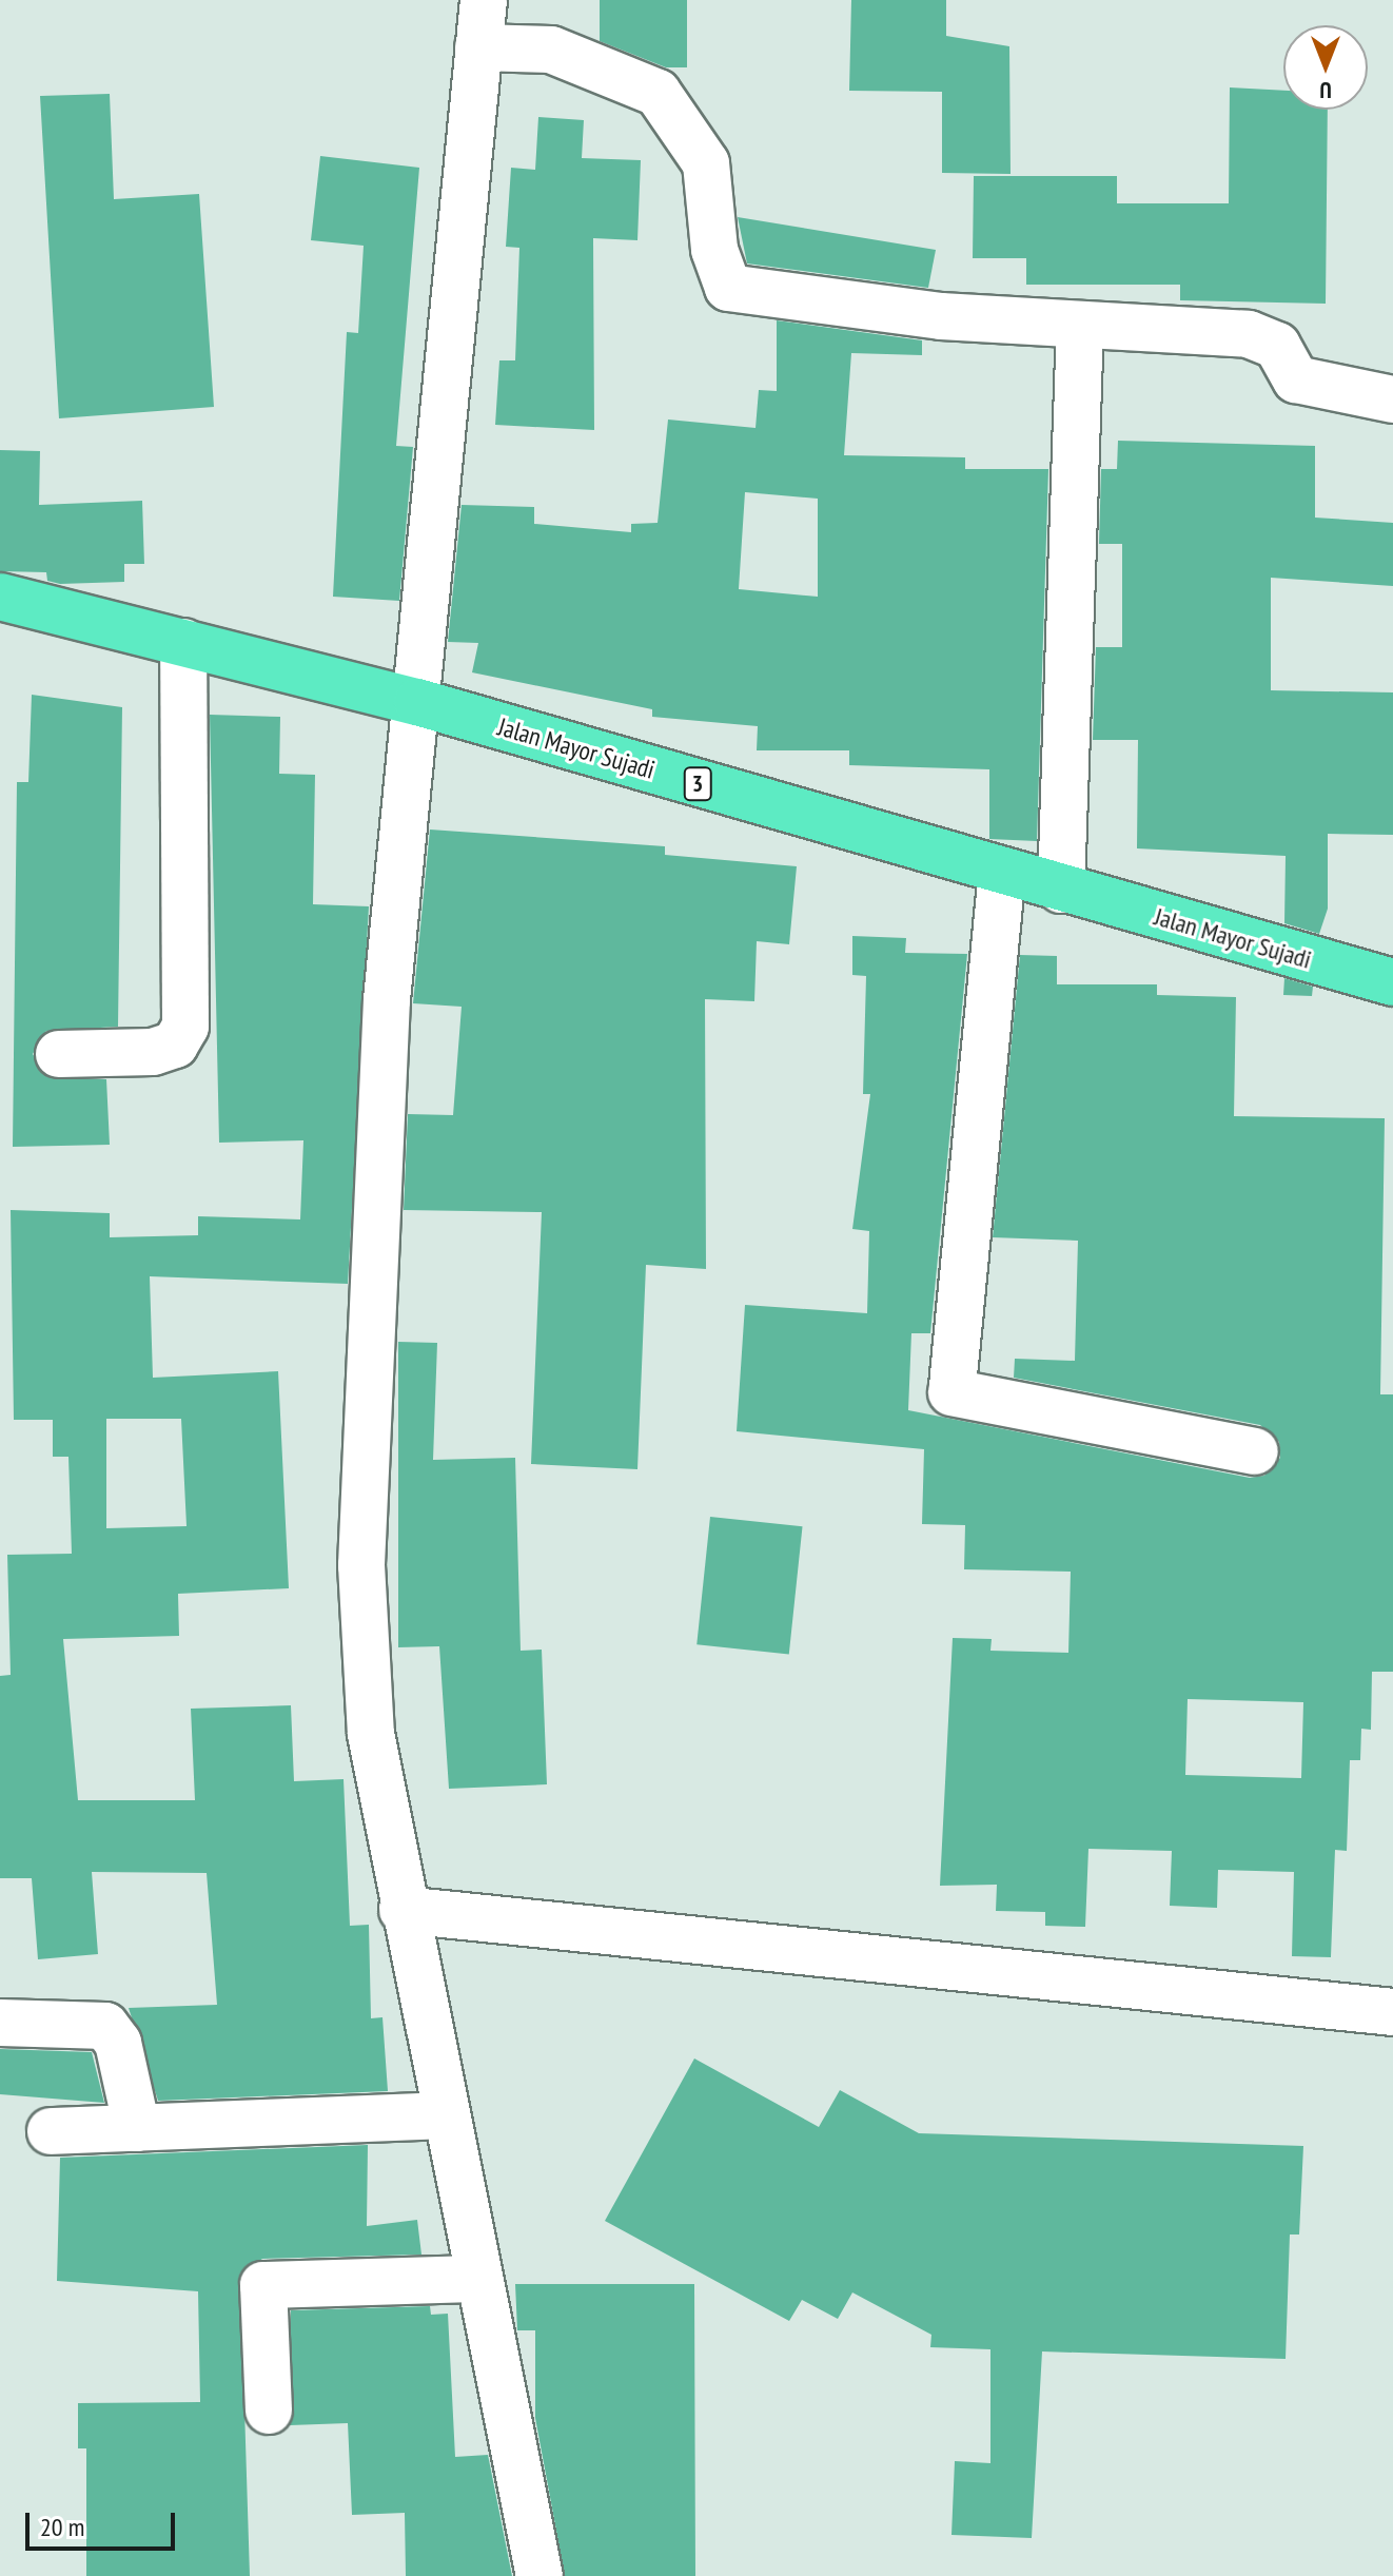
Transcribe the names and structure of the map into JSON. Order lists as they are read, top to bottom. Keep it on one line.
{"streets":{"highway":["Jalan Mayor Sujadi","3"]},"scale_bar":"20 m","north":"bottom"}
